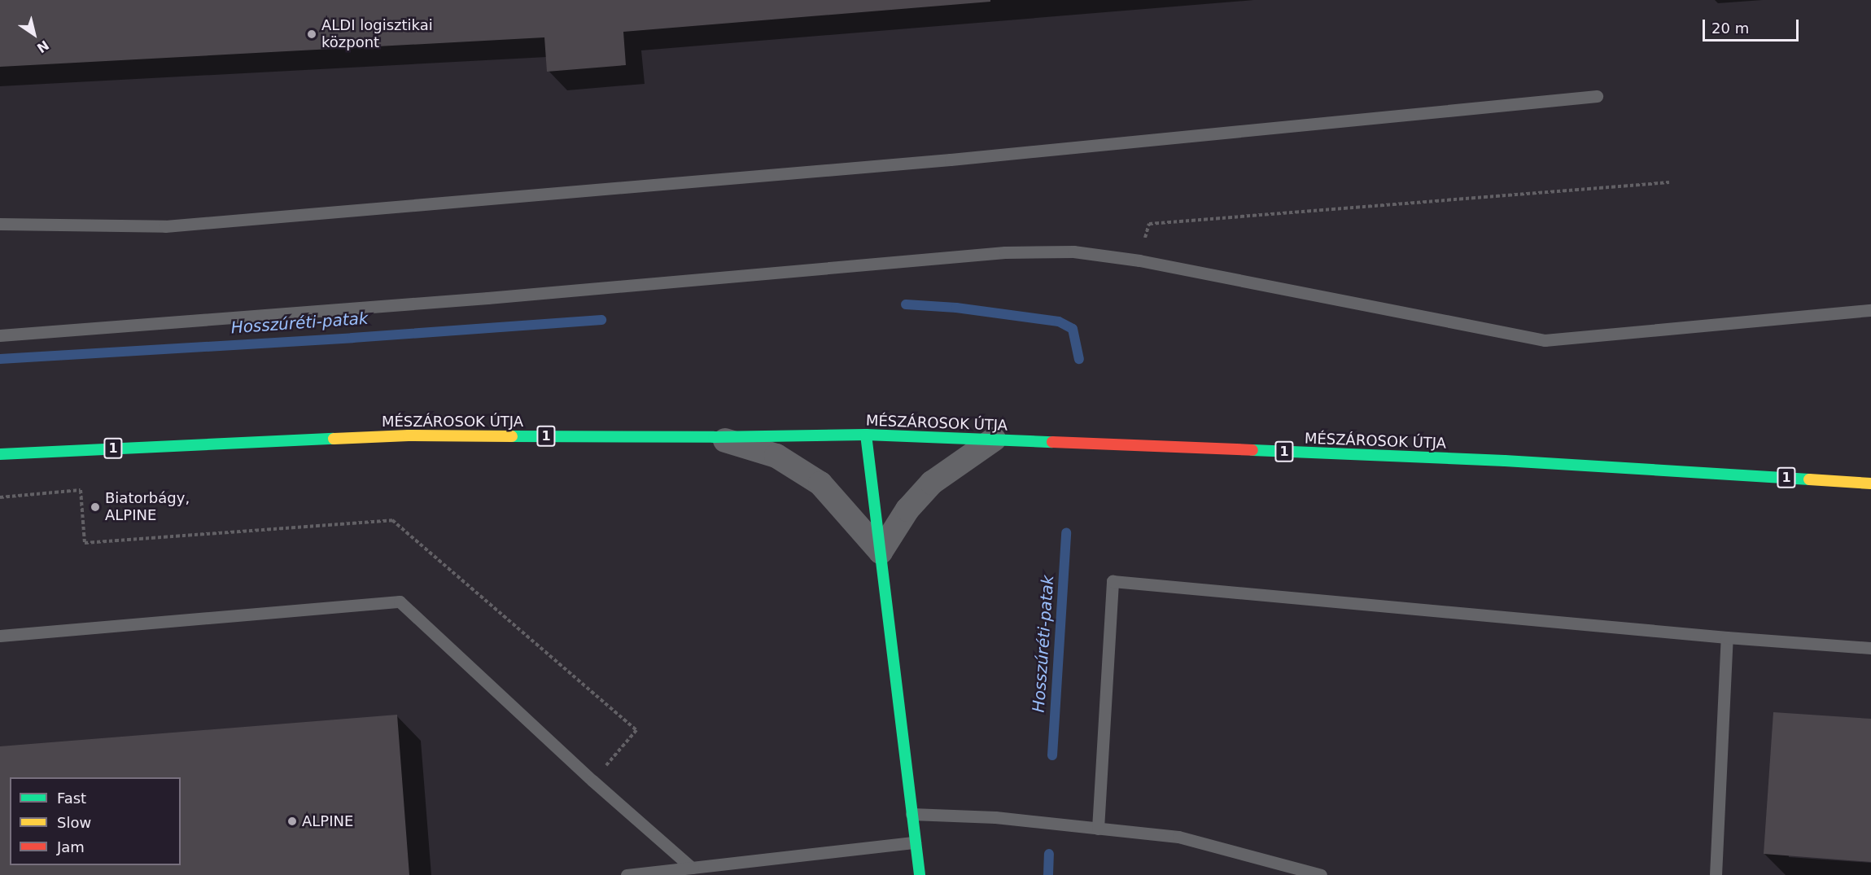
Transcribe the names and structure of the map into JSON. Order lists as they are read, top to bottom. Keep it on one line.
{"streets":{"main road":["MÉSZÁROSOK ÚTJA","1"]},"water":["Hosszúréti-patak"],"places":["ALDI logisztikai központ","Biatorbágy, ALPINE","ALPINE"],"legend":["Fast","Slow","Jam"],"scale_bar":"20 m","north":"bottom right"}
